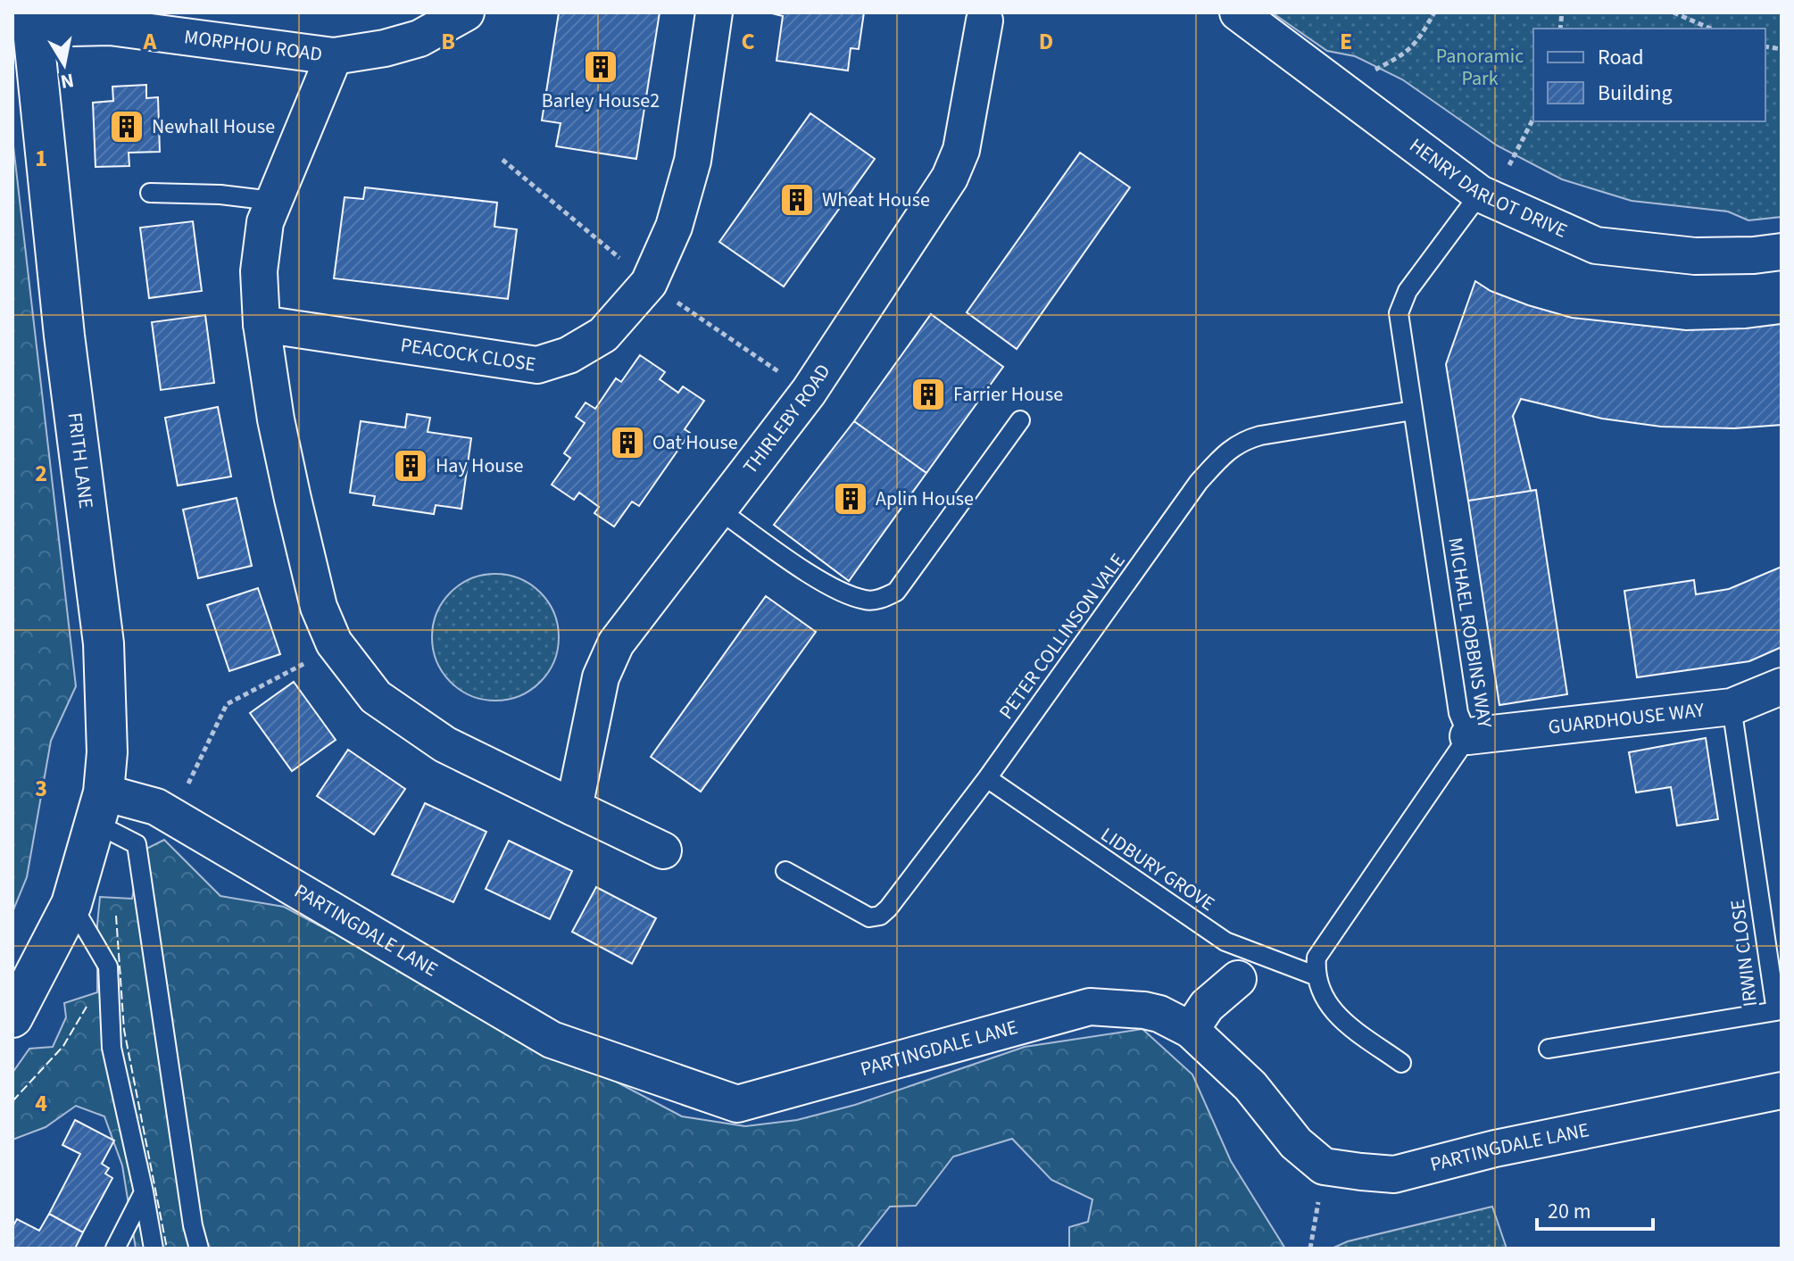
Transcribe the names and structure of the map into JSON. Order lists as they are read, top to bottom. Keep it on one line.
{"streets":{"street":["MORPHOU ROAD","HENRY DARLOT DRIVE","PEACOCK CLOSE","THIRLEBY ROAD","FRITH LANE","GUARDHOUSE WAY","PARTINGDALE LANE"],"lane":["MICHAEL ROBBINS WAY","PETER COLLINSON VALE","LIDBURY GROVE","IRWIN CLOSE"]},"crossings":[["MORPHOU ROAD","FRITH LANE"],["HENRY DARLOT DRIVE","MICHAEL ROBBINS WAY"],["FRITH LANE","PARTINGDALE LANE"],["MICHAEL ROBBINS WAY","PETER COLLINSON VALE"],["MICHAEL ROBBINS WAY","GUARDHOUSE WAY"],["MICHAEL ROBBINS WAY","LIDBURY GROVE"],["PETER COLLINSON VALE","LIDBURY GROVE"],["GUARDHOUSE WAY","IRWIN CLOSE"]],"parks":["Panoramic Park"],"places":{"building":["Barley House2","Newhall House","Wheat House","Farrier House","Oat House","Hay House","Aplin House"]},"legend":["Road","Building"],"scale_bar":"20 m","north":"bottom","grid":{"columns":["A","B","C","D","E"],"rows":["1","2","3","4"]}}
